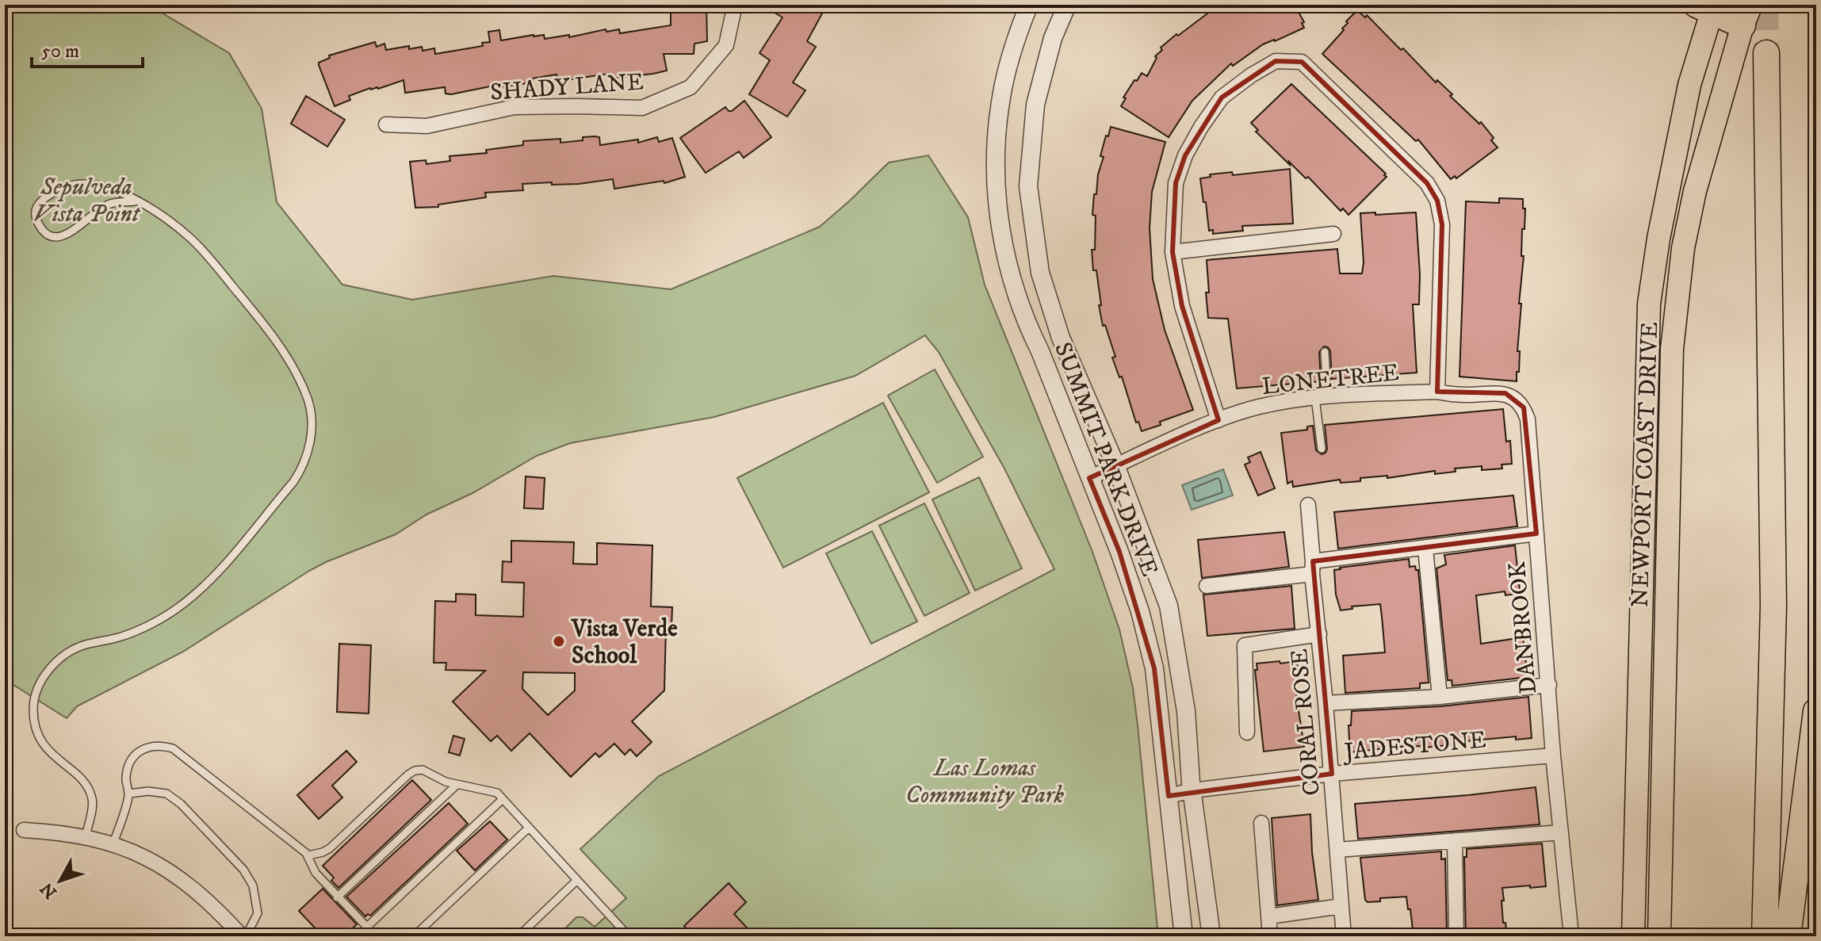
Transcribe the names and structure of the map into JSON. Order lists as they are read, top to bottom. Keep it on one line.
{"streets":{"main road":["NEWPORT COAST DRIVE"],"street":["SHADY LANE","LONETREE","SUMMIT PARK DRIVE","DANBROOK","CORAL ROSE","JADESTONE"]},"crossings":[["LONETREE","SUMMIT PARK DRIVE"],["LONETREE","DANBROOK"],["SUMMIT PARK DRIVE","JADESTONE"],["DANBROOK","JADESTONE"],["CORAL ROSE","JADESTONE"]],"parks":["Sepulveda Vista Point","Las Lomas Community Park"],"places":["Vista Verde School"],"scale_bar":"50 m","north":"bottom left"}
